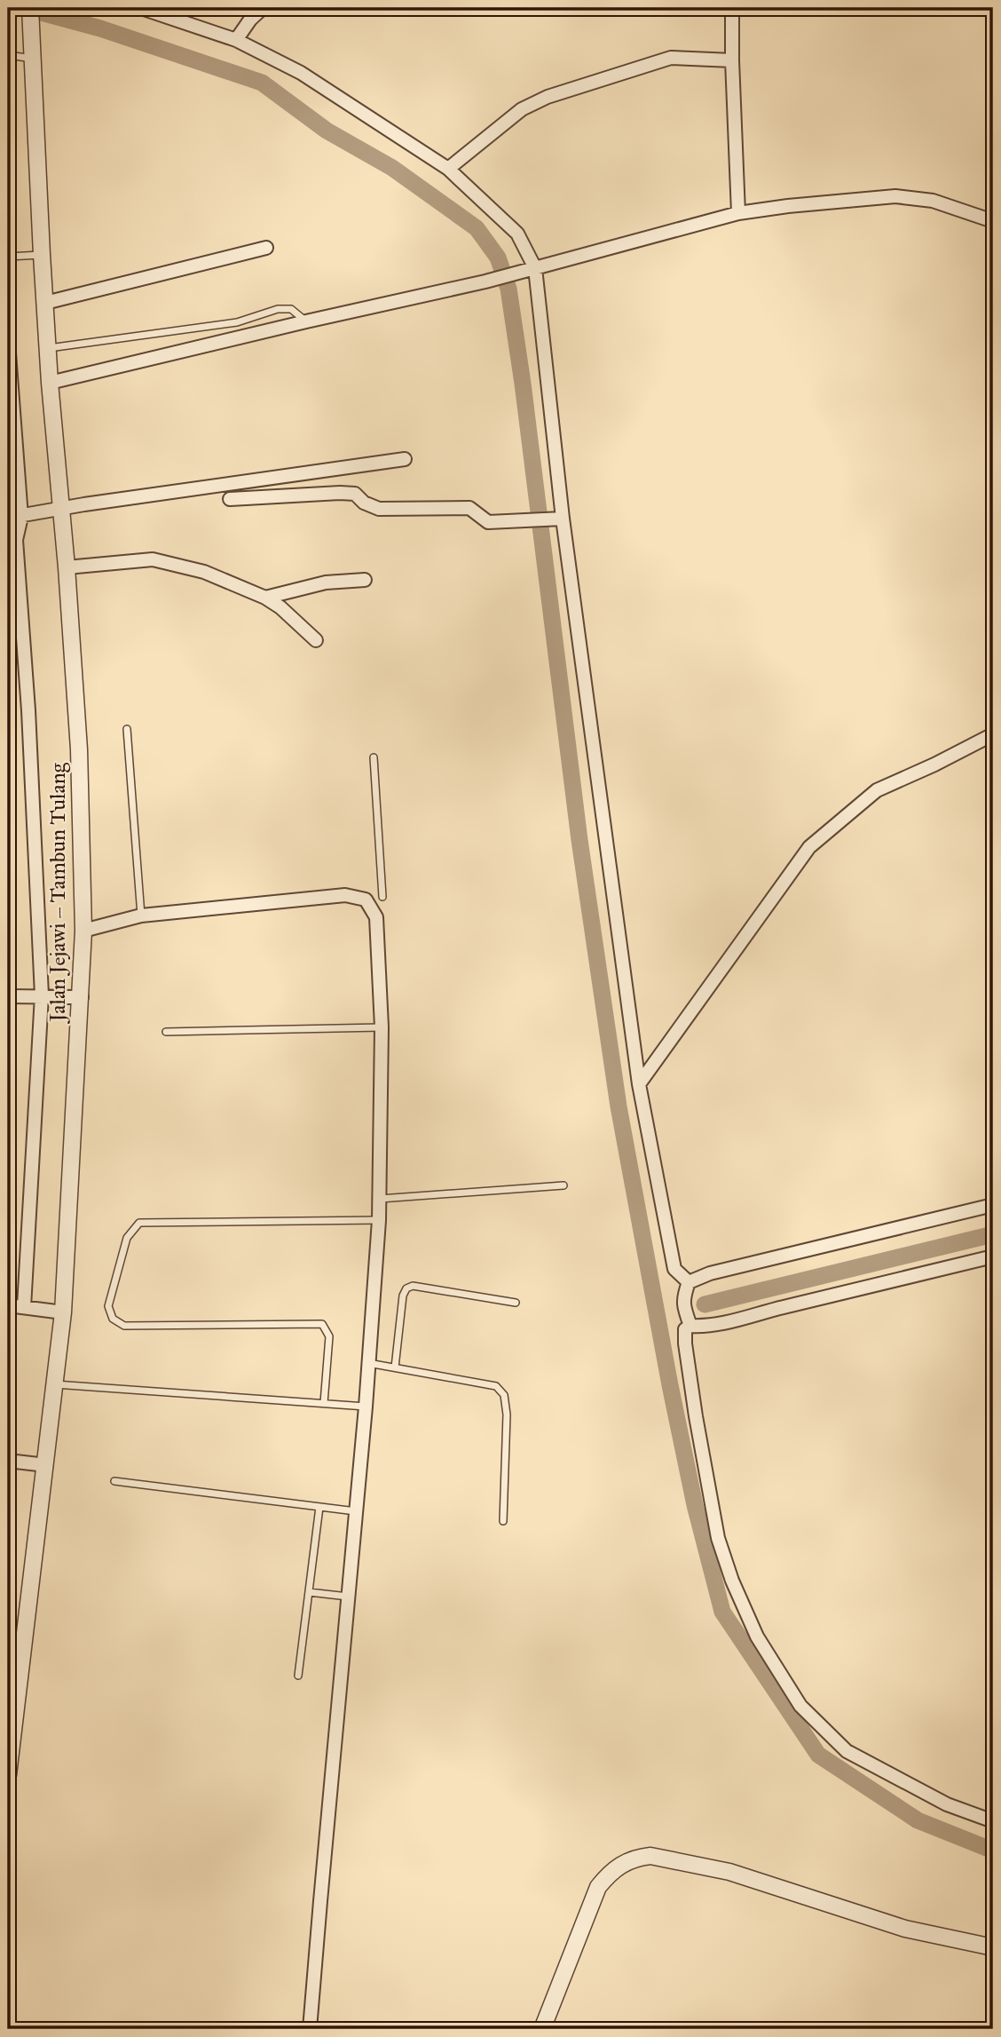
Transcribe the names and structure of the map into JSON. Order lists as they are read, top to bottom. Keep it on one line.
{"streets":{"street":["Jalan Jejawi – Tambun Tulang"]}}
